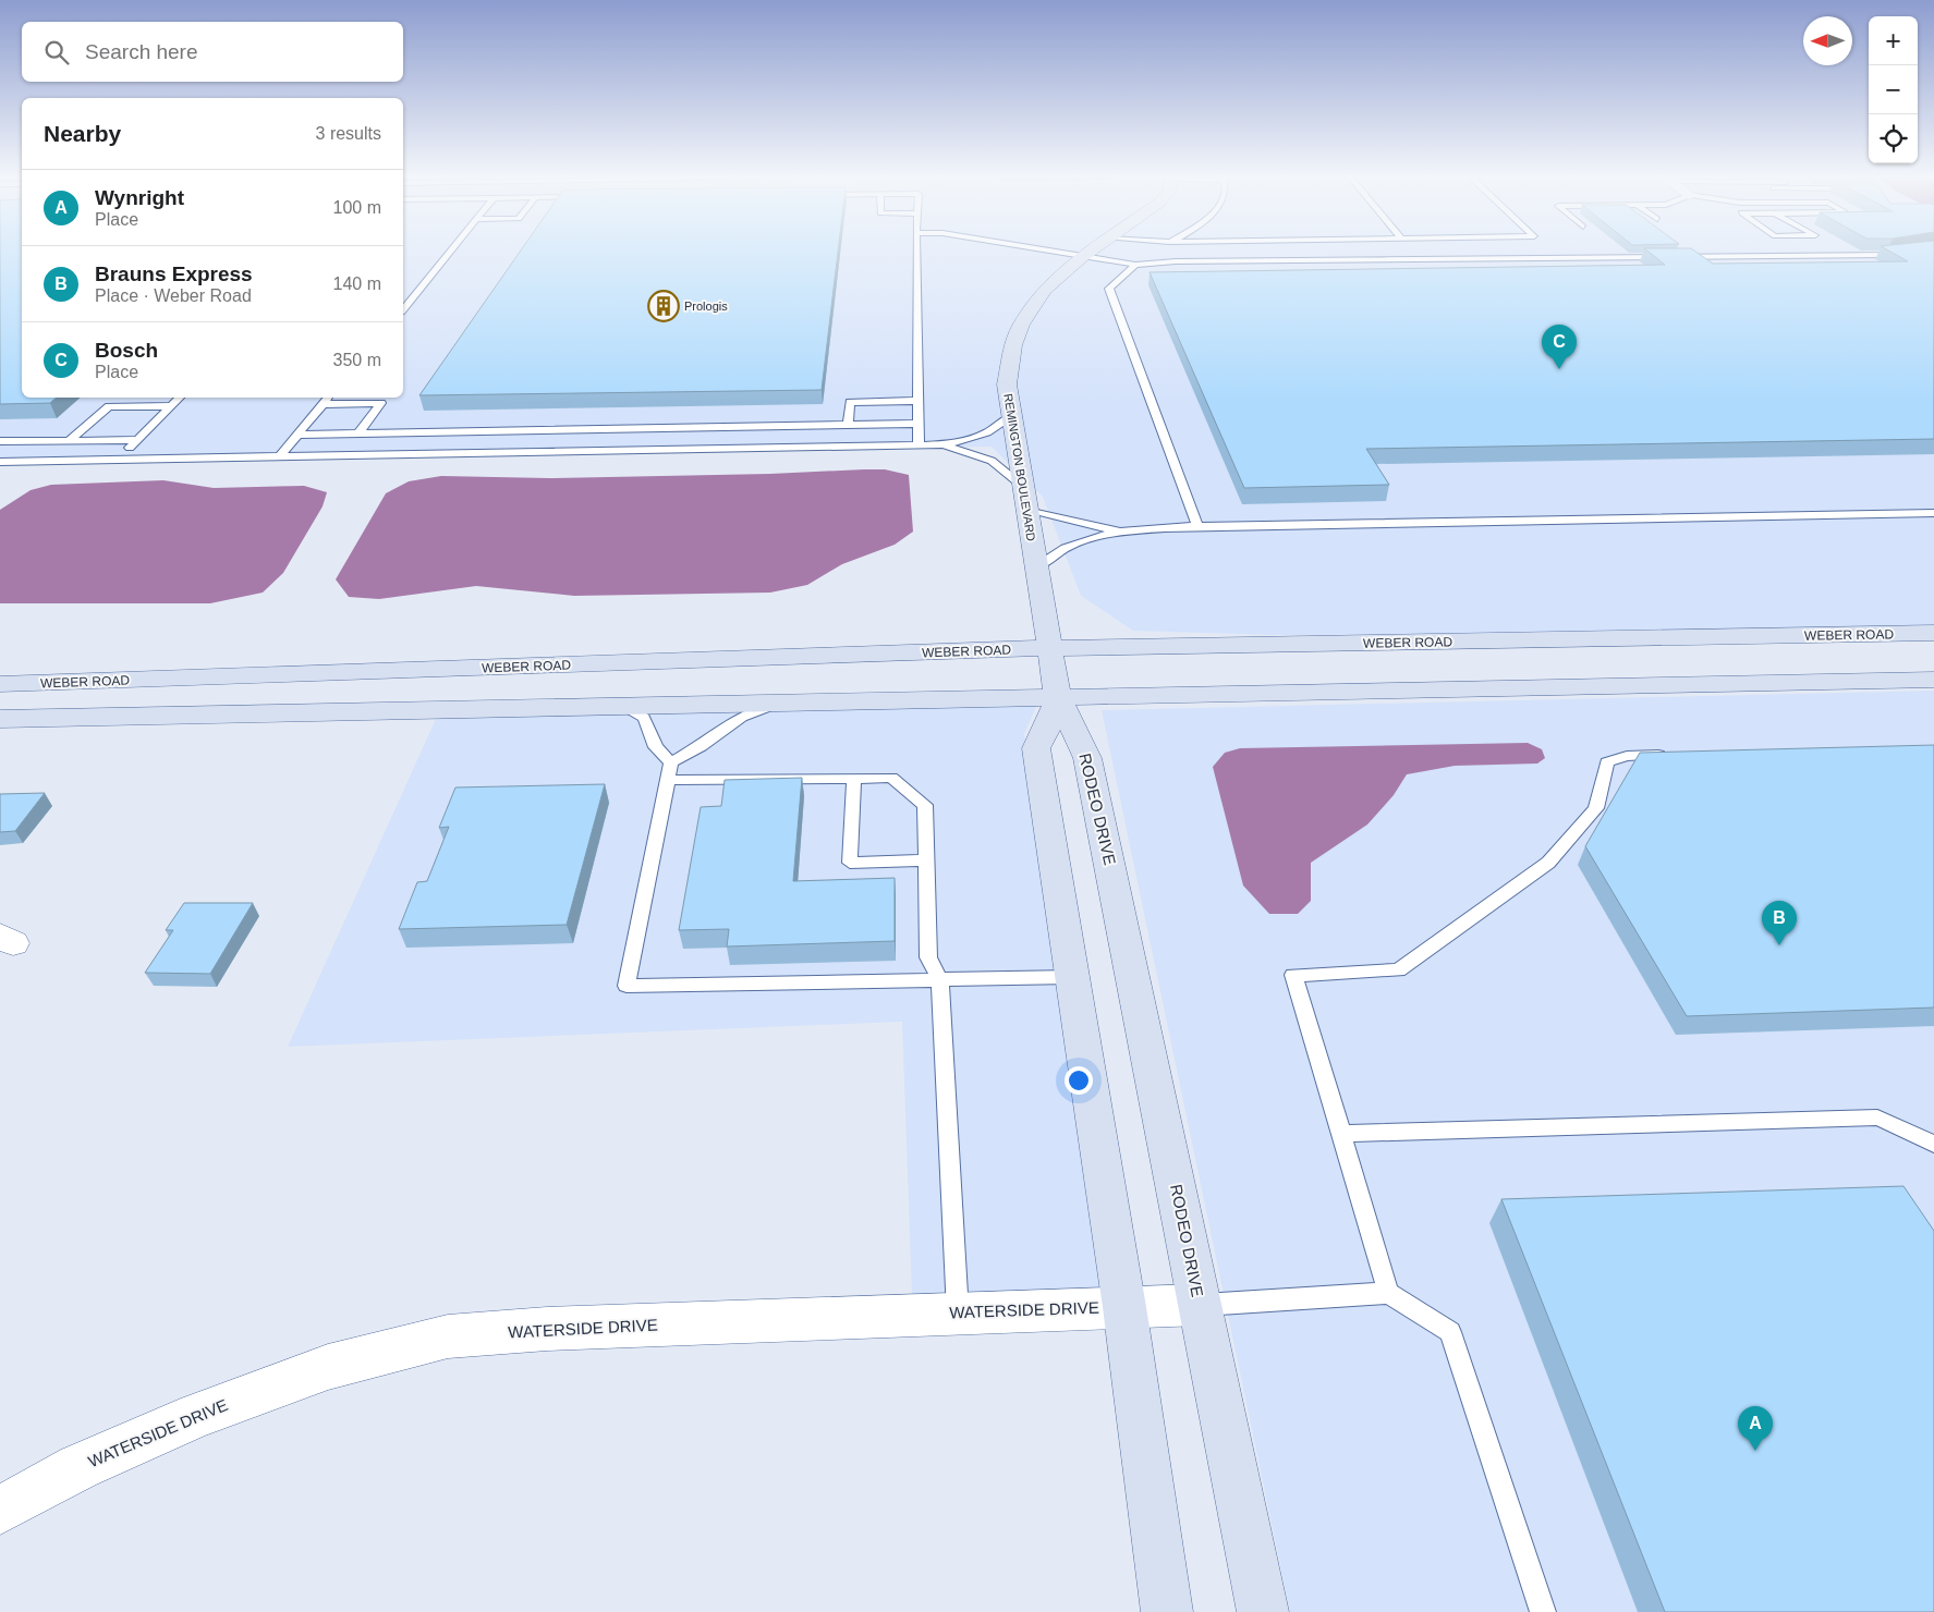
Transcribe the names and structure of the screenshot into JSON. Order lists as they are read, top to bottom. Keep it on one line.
{"streets":{"main road":["REMINGTON BOULEVARD","WEBER ROAD","RODEO DRIVE"],"street":["WATERSIDE DRIVE"]},"crossings":[["REMINGTON BOULEVARD","WEBER ROAD"],["REMINGTON BOULEVARD","RODEO DRIVE"],["RODEO DRIVE","WATERSIDE DRIVE"]],"places":{"building":["Prologis"]},"north":"left","page":{"map_buttons":["+","−"],"search":"Search here","heading":["Nearby","3 results"],"list":[{"mark":"A","name":"Wynright","note":"Place","value":"100 m"},{"mark":"B","name":"Brauns Express","note":"Place · Weber Road","value":"140 m"},{"mark":"C","name":"Bosch","note":"Place","value":"350 m"}],"pins":["C","B","A"]}}
